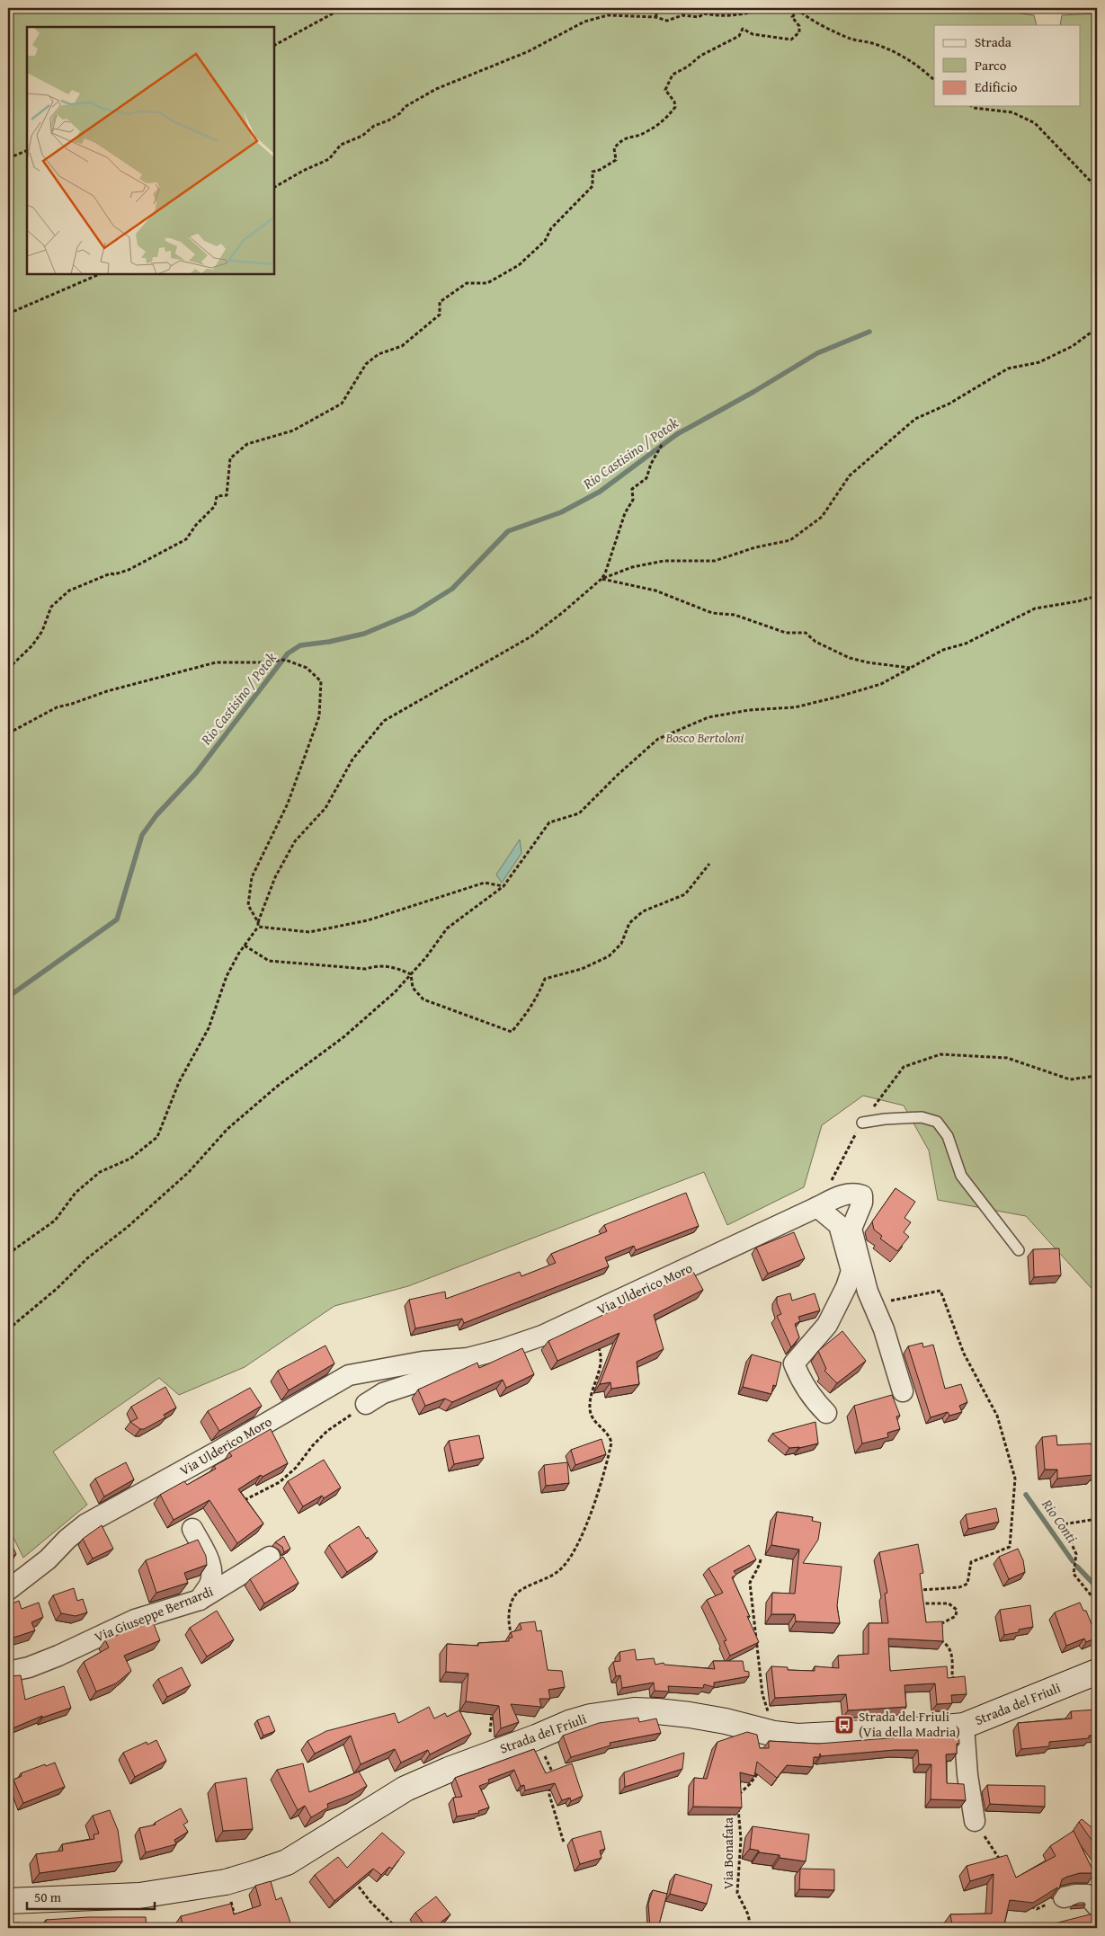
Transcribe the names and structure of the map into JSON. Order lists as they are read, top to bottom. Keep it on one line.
{"streets":{"main road":["Strada del Friuli"],"street":["Via Ulderico Moro","Via Giuseppe Bernardi"],"path":["Via Bonafata"]},"water":["Rio Castisino / Potok","Rio Conti"],"parks":["Bosco Bertoloni"],"places":{"bus stop":["Strada del Friuli (Via della Madria)"]},"legend":["Strada","Parco","Edificio"],"scale_bar":"50 m"}
